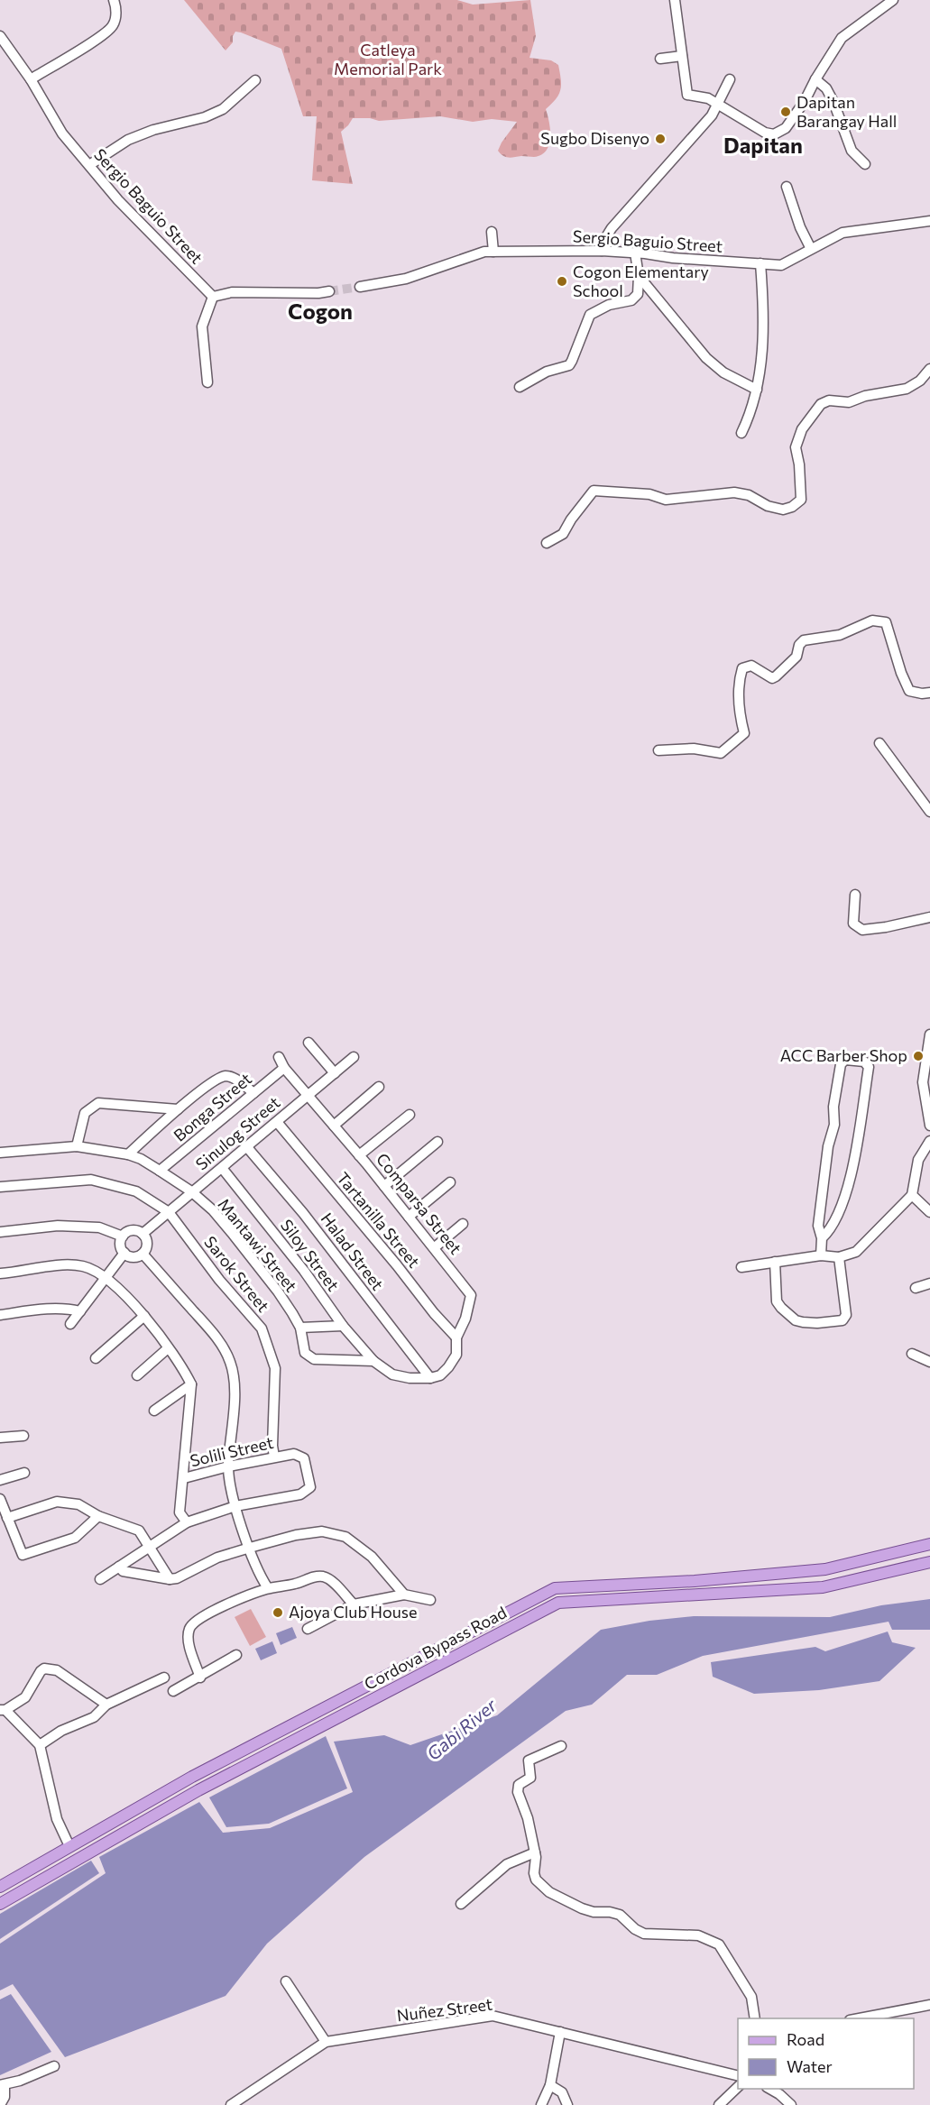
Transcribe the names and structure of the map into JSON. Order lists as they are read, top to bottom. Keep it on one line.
{"streets":{"main road":["Cordova Bypass Road"],"street":["Sergio Baguio Street","Bonga Street","Sinulog Street","Comparsa Street","Tartanilla Street","Mantawi Street","Halad Street","Siloy Street","Sarok Street","Solili Street","Nuñez Street"]},"crossings":[["Bonga Street","Comparsa Street"],["Bonga Street","Mantawi Street"],["Sinulog Street","Comparsa Street"],["Sinulog Street","Tartanilla Street"],["Sinulog Street","Mantawi Street"],["Sinulog Street","Halad Street"],["Sinulog Street","Siloy Street"],["Sinulog Street","Sarok Street"],["Comparsa Street","Tartanilla Street"],["Comparsa Street","Halad Street"],["Mantawi Street","Siloy Street"],["Sarok Street","Solili Street"]],"districts":["Dapitan","Cogon"],"water":["Gabi River"],"parks":["Catleya Memorial Park"],"places":["Dapitan Barangay Hall","Sugbo Disenyo","Cogon Elementary School","ACC Barber Shop","Ajoya Club House"],"legend":["Road","Water"]}
